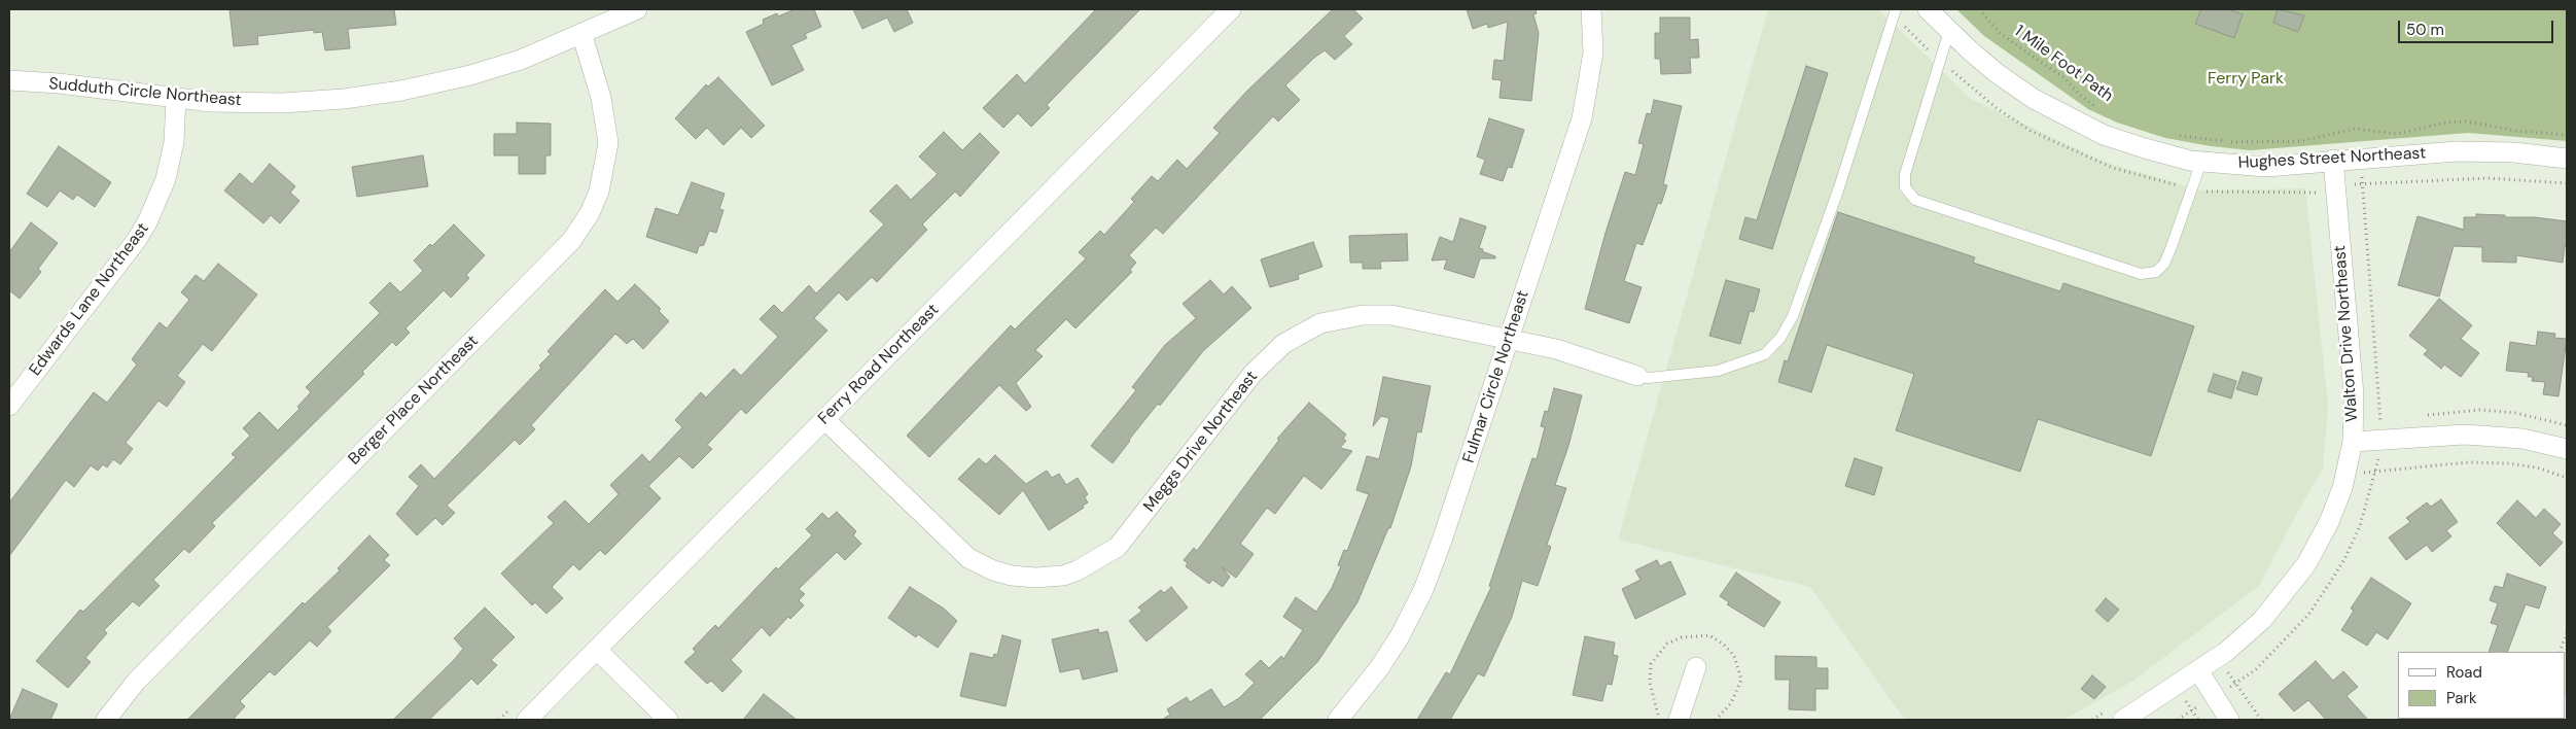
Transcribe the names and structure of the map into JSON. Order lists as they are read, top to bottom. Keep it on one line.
{"streets":{"street":["Sudduth Circle Northeast","Hughes Street Northeast","Edwards Lane Northeast","Walton Drive Northeast","Ferry Road Northeast","Fulmar Circle Northeast","Berger Place Northeast","Meggs Drive Northeast"],"path":["1 Mile Foot Path"]},"crossings":[["Sudduth Circle Northeast","Edwards Lane Northeast"],["Sudduth Circle Northeast","Berger Place Northeast"],["Hughes Street Northeast","Walton Drive Northeast"],["Ferry Road Northeast","Meggs Drive Northeast"],["Fulmar Circle Northeast","Meggs Drive Northeast"]],"parks":["Ferry Park"],"legend":["Road","Park"],"scale_bar":"50 m"}
